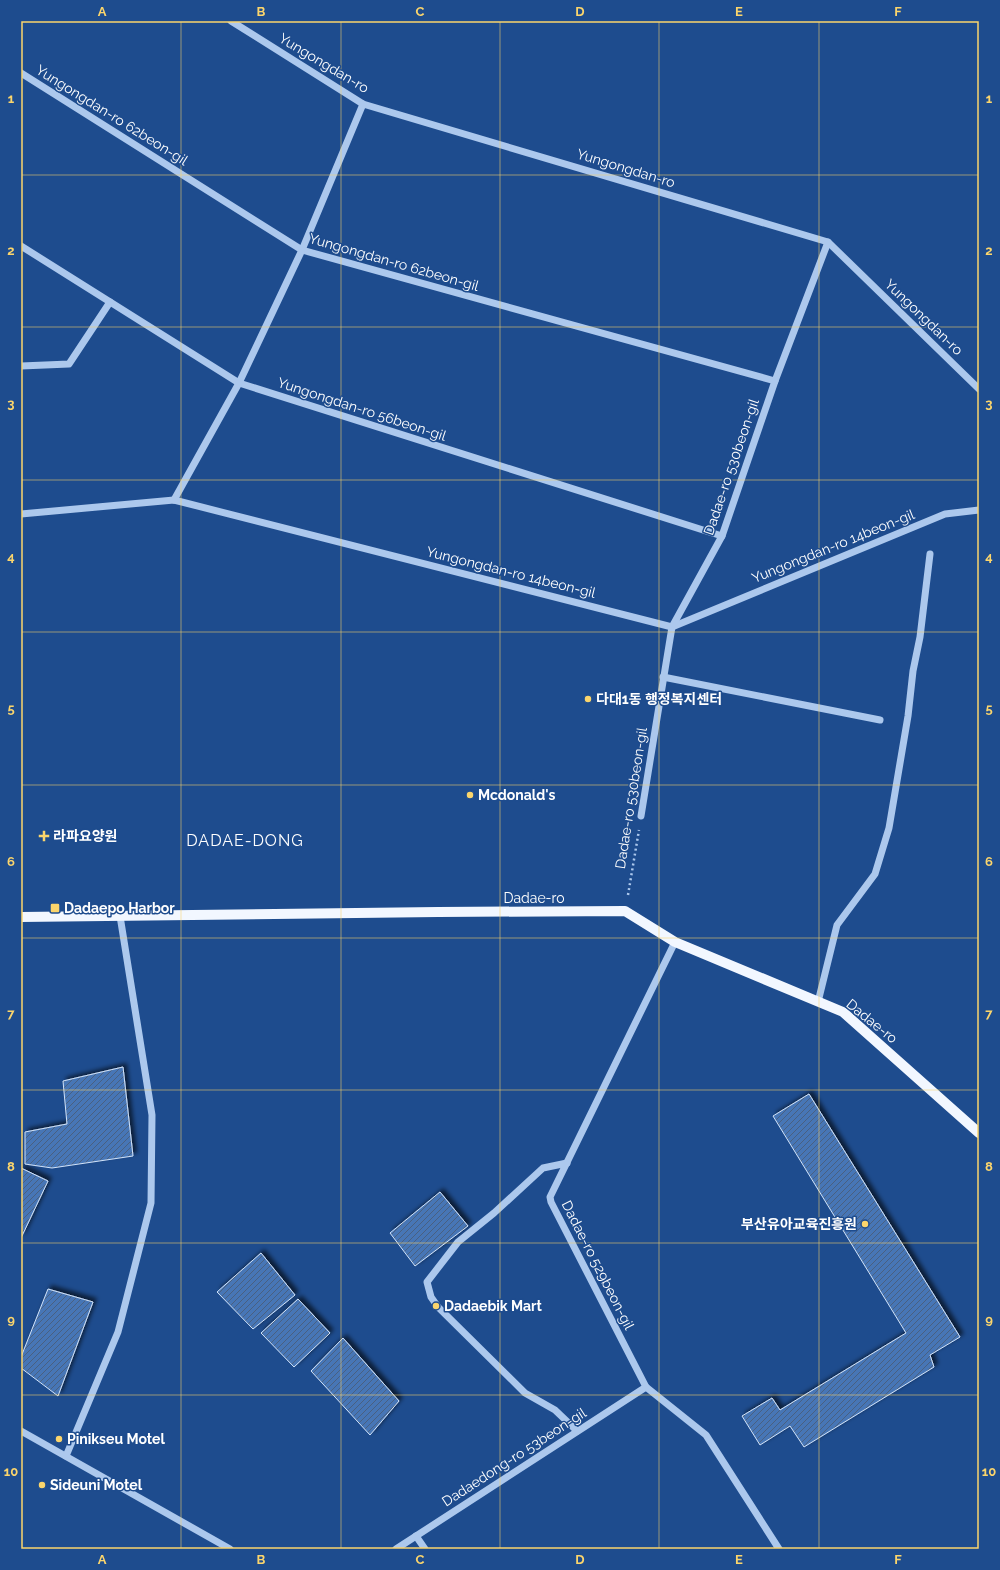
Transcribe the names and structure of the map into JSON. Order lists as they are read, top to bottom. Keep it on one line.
{"streets":{"main road":["Dadae-ro"],"street":["Yungongdan-ro","Yungongdan-ro 62beon-gil","Yungongdan-ro 56beon-gil","Dadae-ro 530beon-gil","Yungongdan-ro 14beon-gil","Dadae-ro 529beon-gil","Dadaedong-ro 53beon-gil"]},"crossings":[["Yungongdan-ro","Dadae-ro 530beon-gil"],["Yungongdan-ro 62beon-gil","Dadae-ro 530beon-gil"],["Yungongdan-ro 56beon-gil","Dadae-ro 530beon-gil"],["Dadae-ro 530beon-gil","Yungongdan-ro 14beon-gil"],["Dadae-ro 530beon-gil","Dadae-ro"],["Dadae-ro","Dadae-ro 529beon-gil"],["Dadae-ro 529beon-gil","Dadaedong-ro 53beon-gil"]],"districts":["DADAE-DONG"],"places":{"other":["다대1동 행정복지센터","Mcdonald's","부산유아교육진흥원","Dadaebik Mart","Pinikseu Motel","Sideuni Motel"],"health":["라파요양원"],"transit":["Dadaepo Harbor"]},"grid":{"columns":["A","B","C","D","E","F"],"rows":["1","2","3","4","5","6","7","8","9","10"]}}
